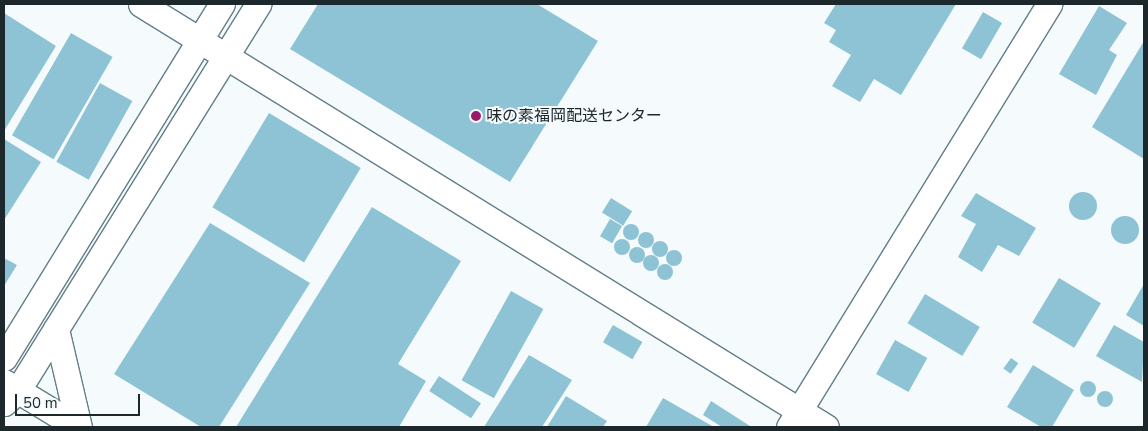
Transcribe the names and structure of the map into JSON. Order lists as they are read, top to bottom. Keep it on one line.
{"places":["味の素福岡配送センター"],"scale_bar":"50 m"}
